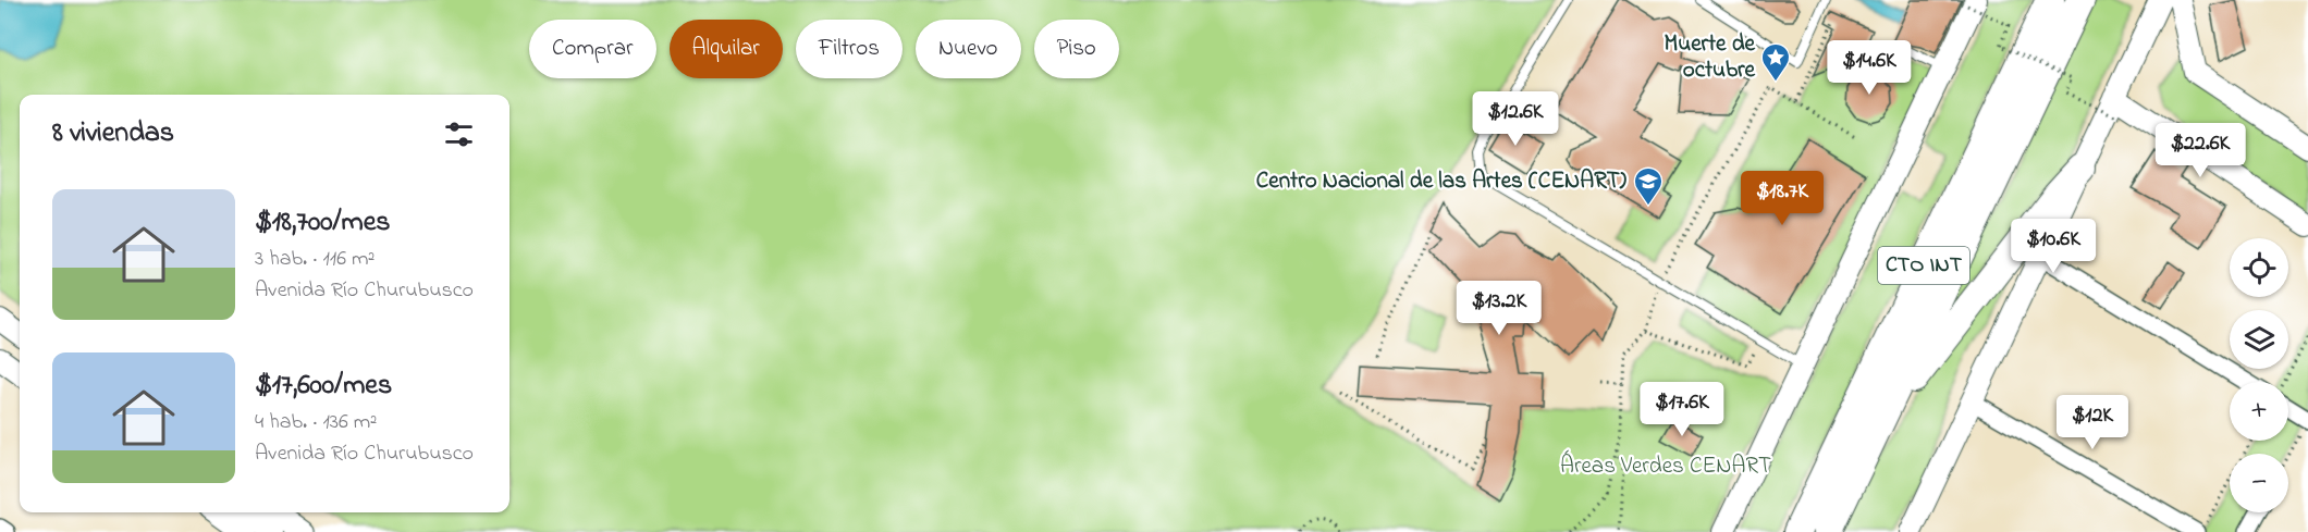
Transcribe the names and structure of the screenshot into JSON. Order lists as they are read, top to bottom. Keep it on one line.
{"streets":{"highway":["CTO INT"]},"parks":["Áreas Verdes CENART"],"places":{"place":["Muerte de octubre"],"school or university":["Centro Nacional de las Artes (CENART)"]},"page":{"chip":["Comprar","Alquilar","Filtros","Nuevo","Piso"],"price":["$14.6K","$12.6K","$22.6K","$18.7K","$10.6K","$13.2K","$17.6K","$12K"],"heading":"8 viviendas","list":[{"name":"$18,700/mes","note":"3 hab. · 116 m² · Avenida Río Churubusco"},{"name":"$17,600/mes","note":"4 hab. · 136 m² · Avenida Río Churubusco"}],"map_buttons":["+","−"]}}
